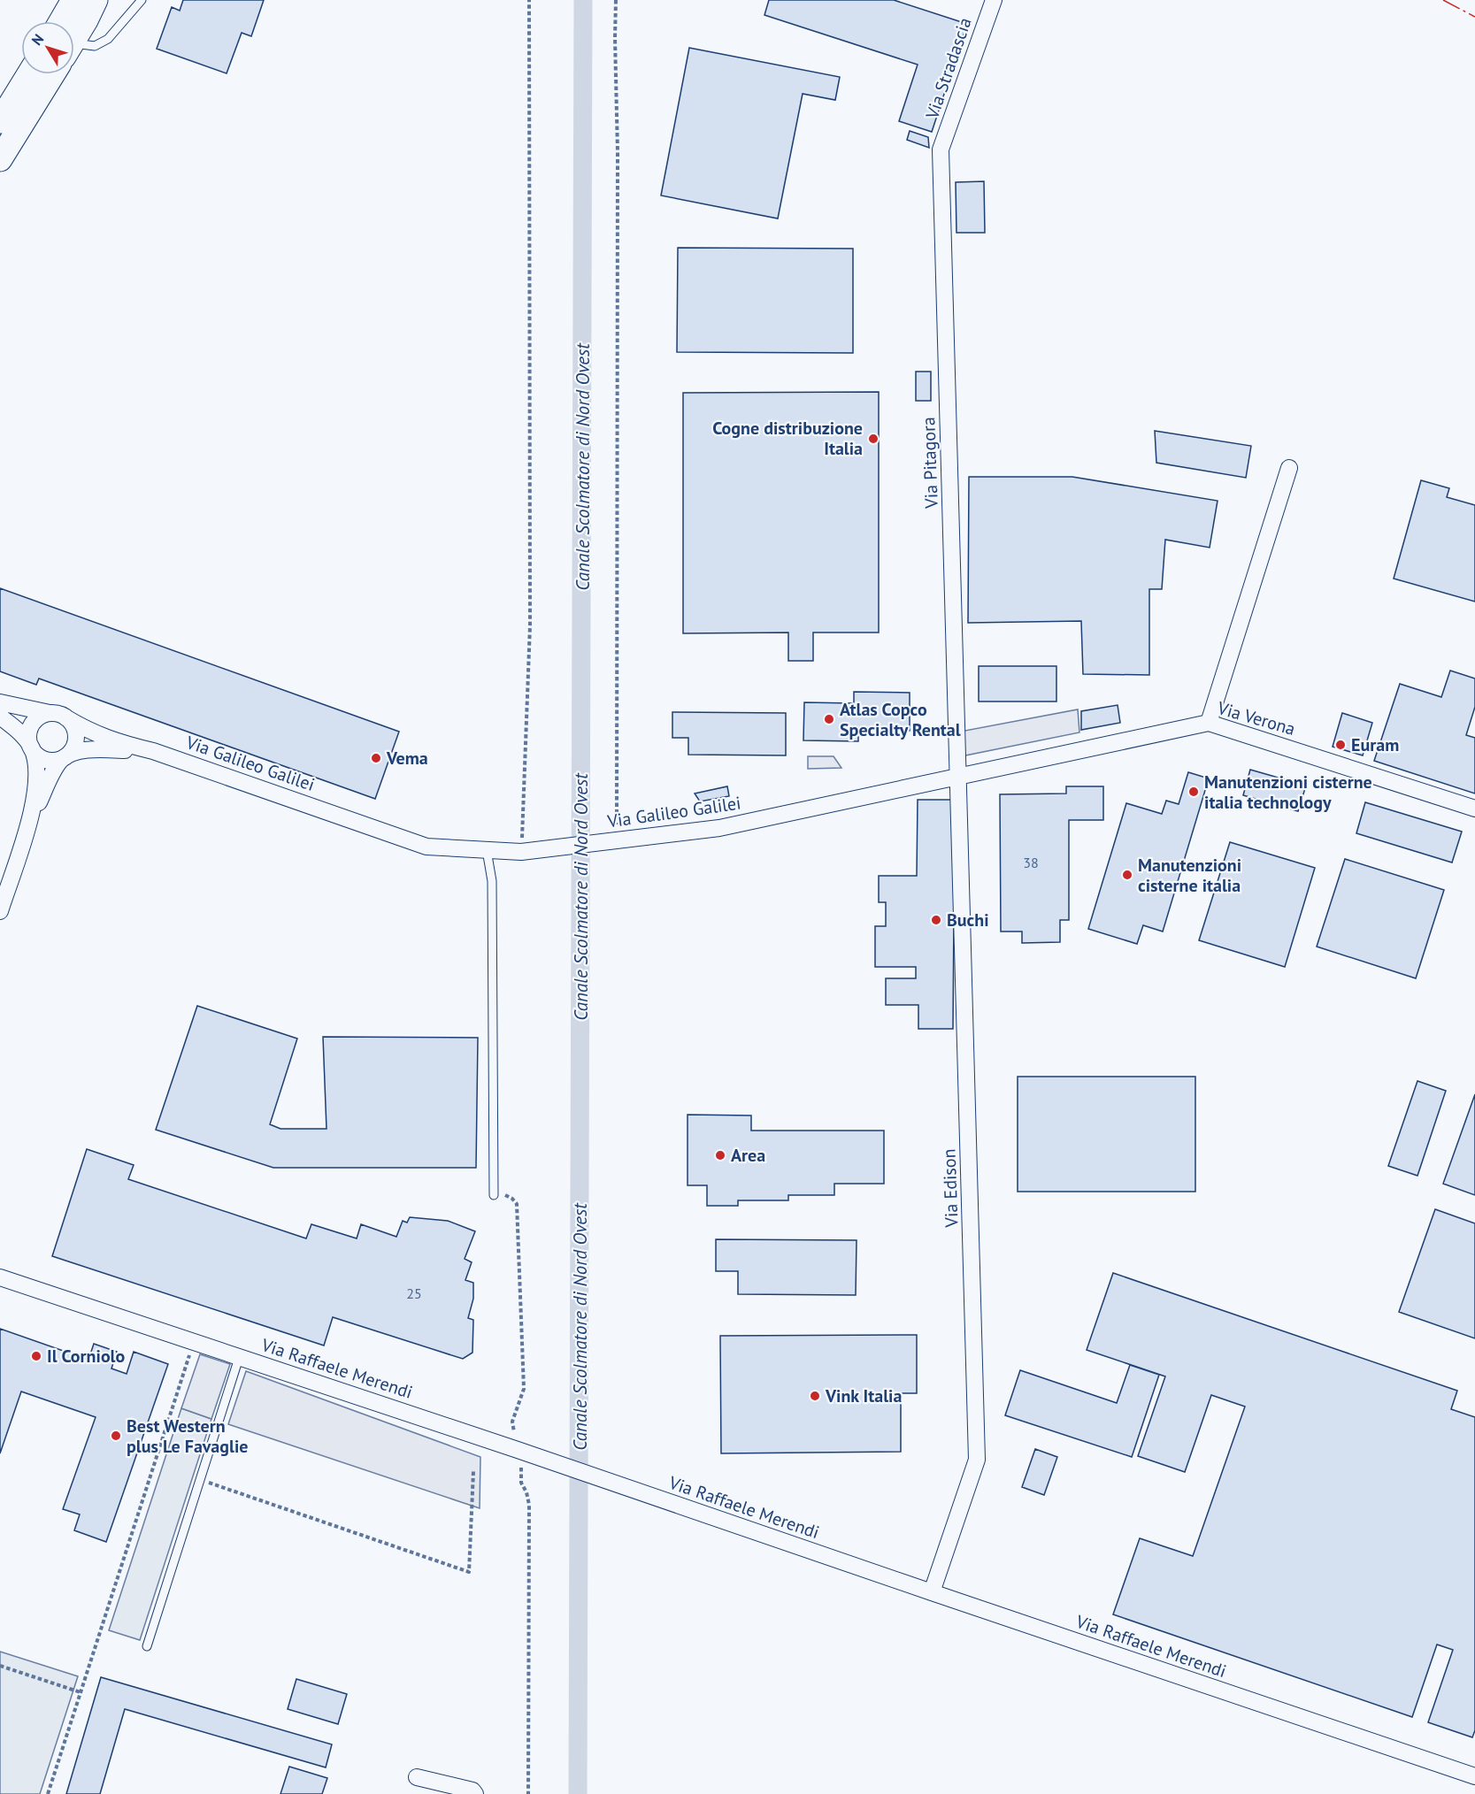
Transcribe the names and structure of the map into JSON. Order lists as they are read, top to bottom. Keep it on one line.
{"streets":{"street":["Via Stradascia","Via Pitagora","Via Verona","Via Galileo Galilei","Via Edison","Via Raffaele Merendi"]},"crossings":[["Via Stradascia","Via Pitagora"],["Via Pitagora","Via Verona"],["Via Pitagora","Via Galileo Galilei"],["Via Pitagora","Via Edison"],["Via Verona","Via Galileo Galilei"],["Via Verona","Via Edison"],["Via Galileo Galilei","Via Edison"],["Via Edison","Via Raffaele Merendi"]],"water":["Canale Scolmatore di Nord Ovest"],"places":["Cogne distribuzione Italia","Atlas Copco Specialty Rental","Euram","Vema","Manutenzioni cisterne italia technology","Manutenzioni cisterne italia","Buchi","Area","Il Corniolo","Vink Italia","Best Western plus Le Favaglie"],"house_numbers":["38","25"],"north":"top left"}
